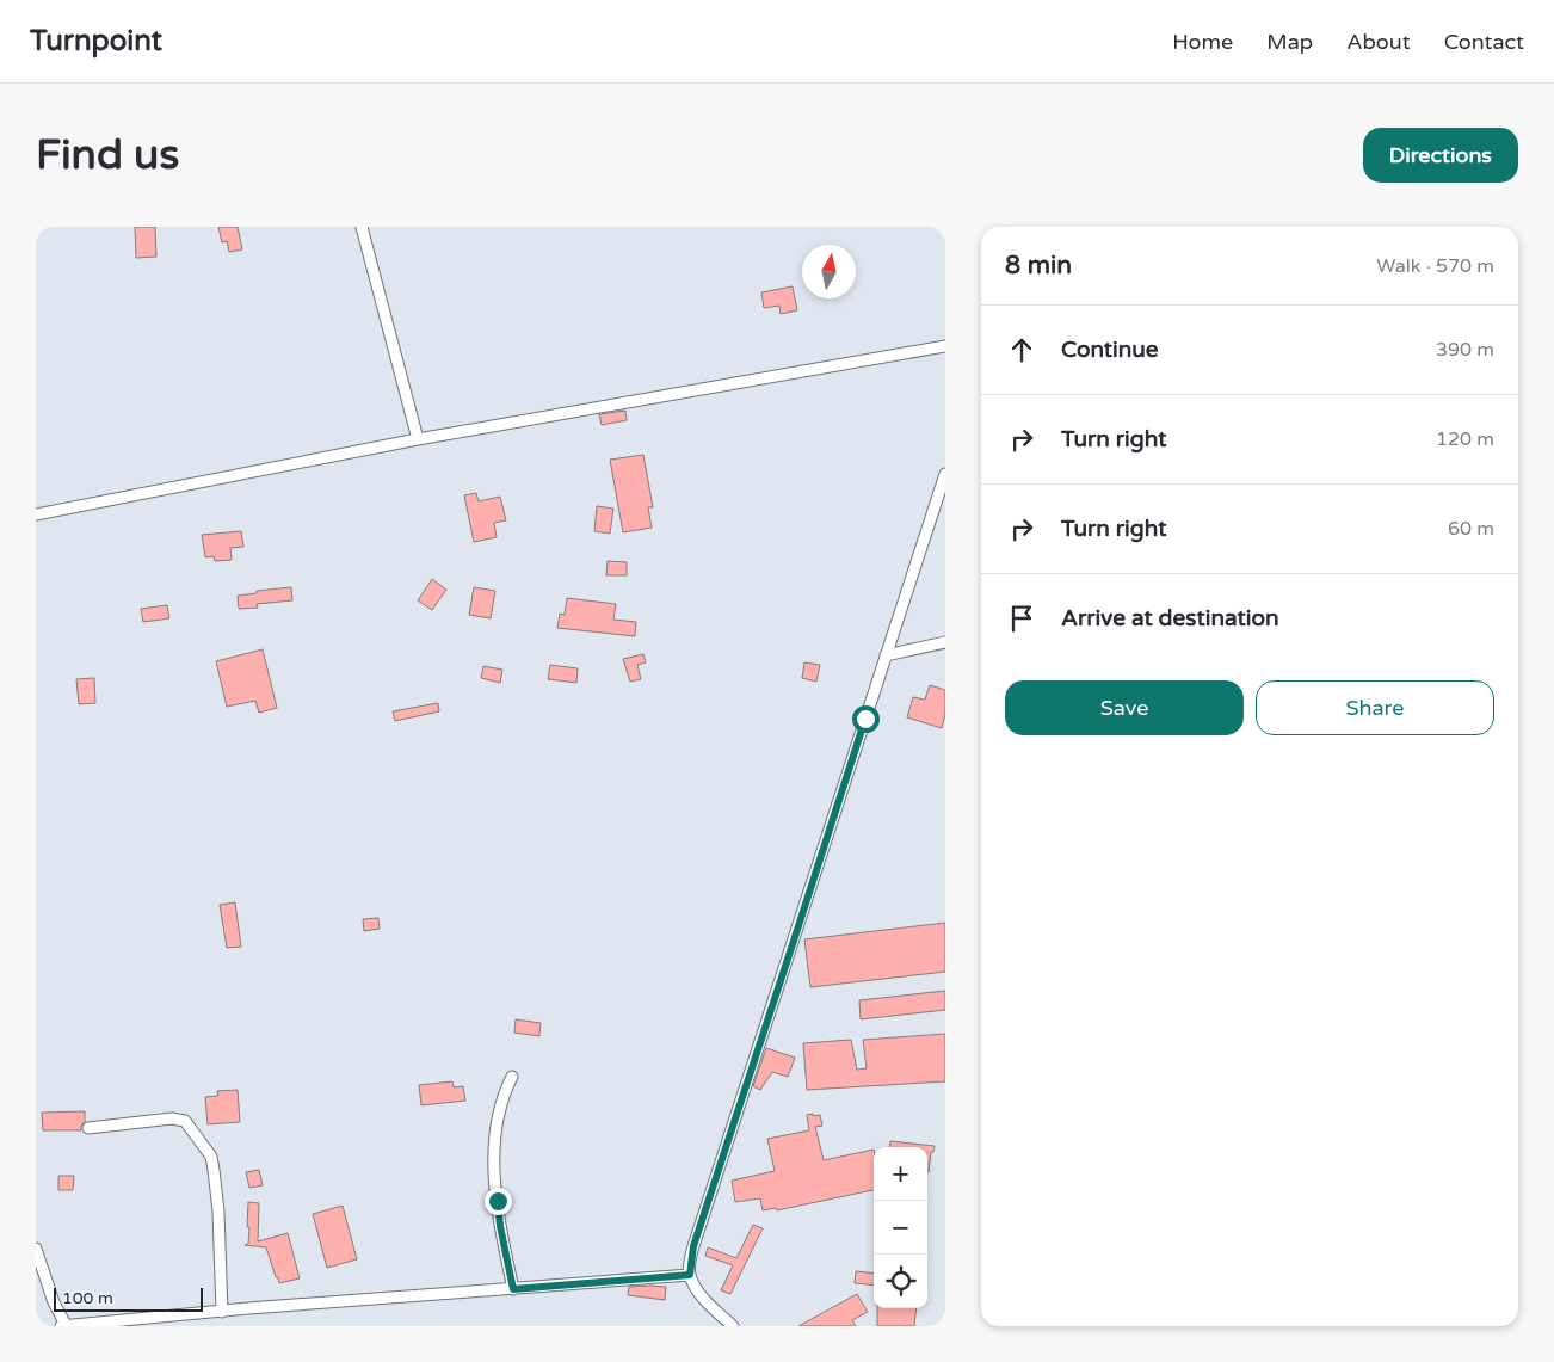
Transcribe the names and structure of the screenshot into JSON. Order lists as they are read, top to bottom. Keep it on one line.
{"scale_bar":"100 m","north":"top","page":{"header":"Turnpoint","nav":["Home","Map","About","Contact"],"buttons":["Directions",["Save","Share"]],"title":"Find us","heading":["8 min","Walk · 570 m"],"list":[["Continue","390 m"],["Turn right","120 m"],["Turn right","60 m"],"Arrive at destination"],"map_buttons":["+","−"],"scale":"100 m"}}
